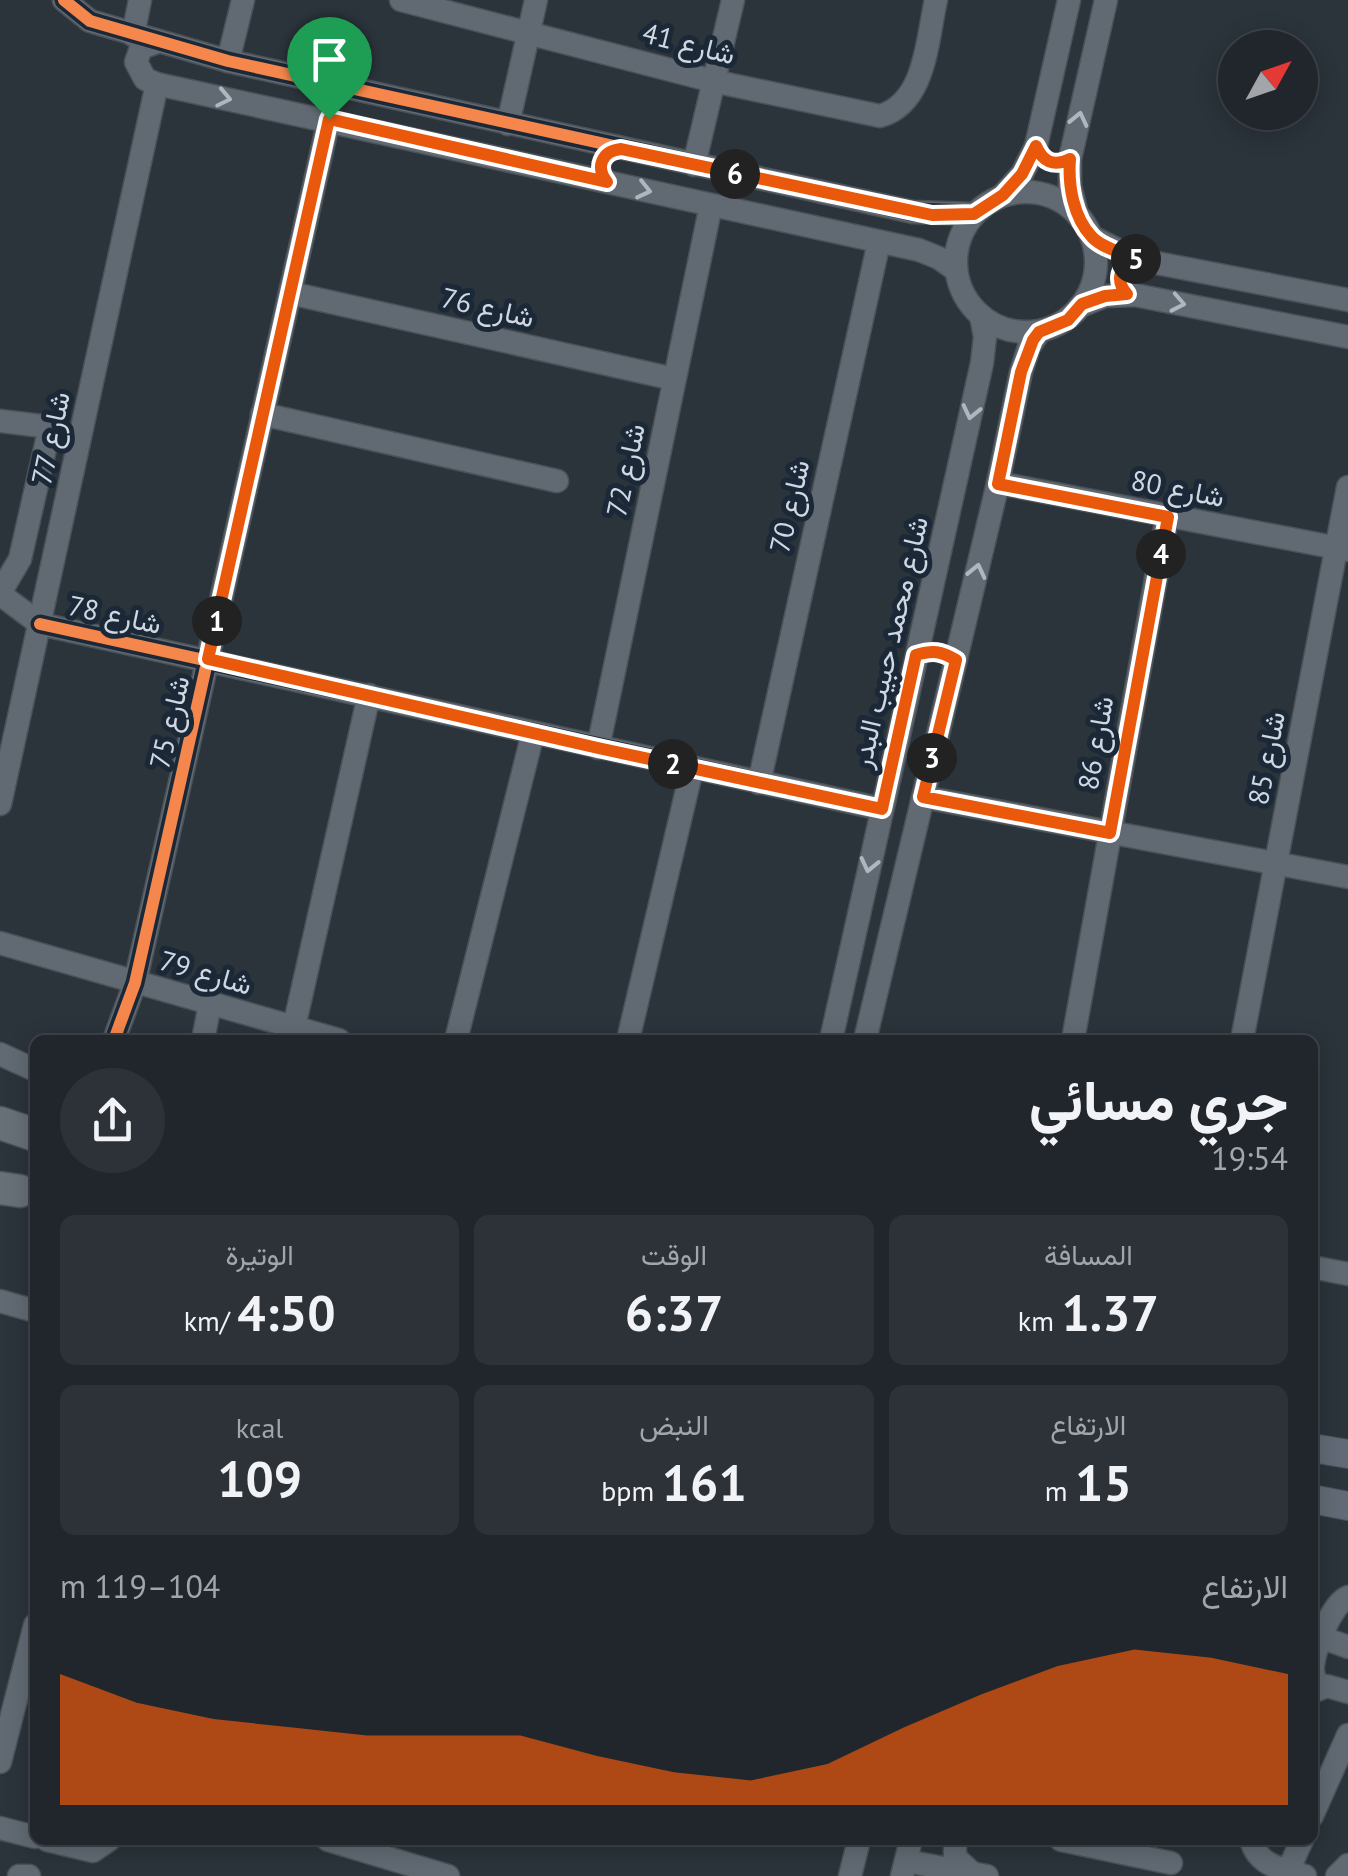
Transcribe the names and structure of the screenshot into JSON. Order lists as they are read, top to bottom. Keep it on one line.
{"streets":{"street":["شارع 41","شارع 76","شارع 77","شارع 72","شارع 80","شارع 70","شارع 78","شارع محمد حبيب البدر","شارع 75","شارع 86","شارع 85","شارع 79"]},"crossings":[["شارع 76","شارع 72"],["شارع 76","شارع 75"],["شارع 77","شارع 78"],["شارع 72","شارع 78"],["شارع 80","شارع 86"],["شارع 80","شارع 85"],["شارع 70","شارع 78"],["شارع 78","شارع محمد حبيب البدر"],["شارع 78","شارع 75"],["شارع 75","شارع 79"]],"north":"top right","page":{"pins":["6","5","4","1","3","2"],"heading":["جري مسائي","19:54"],"stats":[["المسافة","1.37 km"],["الوقت","6:37"],["الوتيرة","4:50 /km"],["الارتفاع","15 m"],["النبض","161 bpm"],["kcal","109"]],"chart":["الارتفاع","104–119 m"]}}
